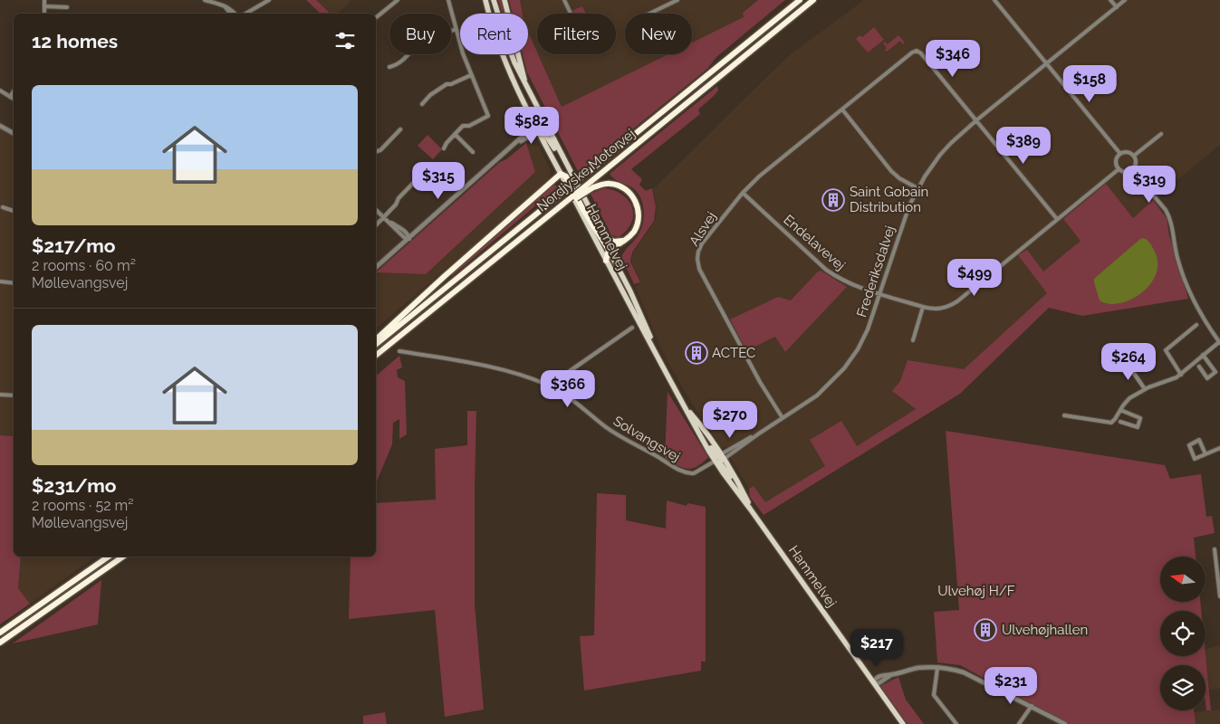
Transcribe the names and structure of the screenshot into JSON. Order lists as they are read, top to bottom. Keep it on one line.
{"streets":{"highway":["Nordjyske Motorvej"],"main road":["Hammelvej"],"street":["Alsvej","Endelavevej","Frederiksdalvej","Solvangsvej"]},"crossings":[["Alsvej","Endelavevej"],["Alsvej","Frederiksdalvej"],["Hammelvej","Frederiksdalvej"],["Hammelvej","Solvangsvej"],["Endelavevej","Frederiksdalvej"],["Frederiksdalvej","Solvangsvej"]],"parks":["Ulvehøj H/F"],"places":{"building":["Saint Gobain Distribution","ACTEC","Ulvehøjhallen"]},"north":"left","page":{"chip":["Buy","Rent","Filters","New"],"heading":"12 homes","price":["$346","$158","$582","$389","$315","$319","$499","$264","$366","$270","$217","$231"],"list":[{"name":"$217/mo","note":"2 rooms · 60 m² · Møllevangsvej"},{"name":"$231/mo","note":"2 rooms · 52 m² · Møllevangsvej"}]}}
